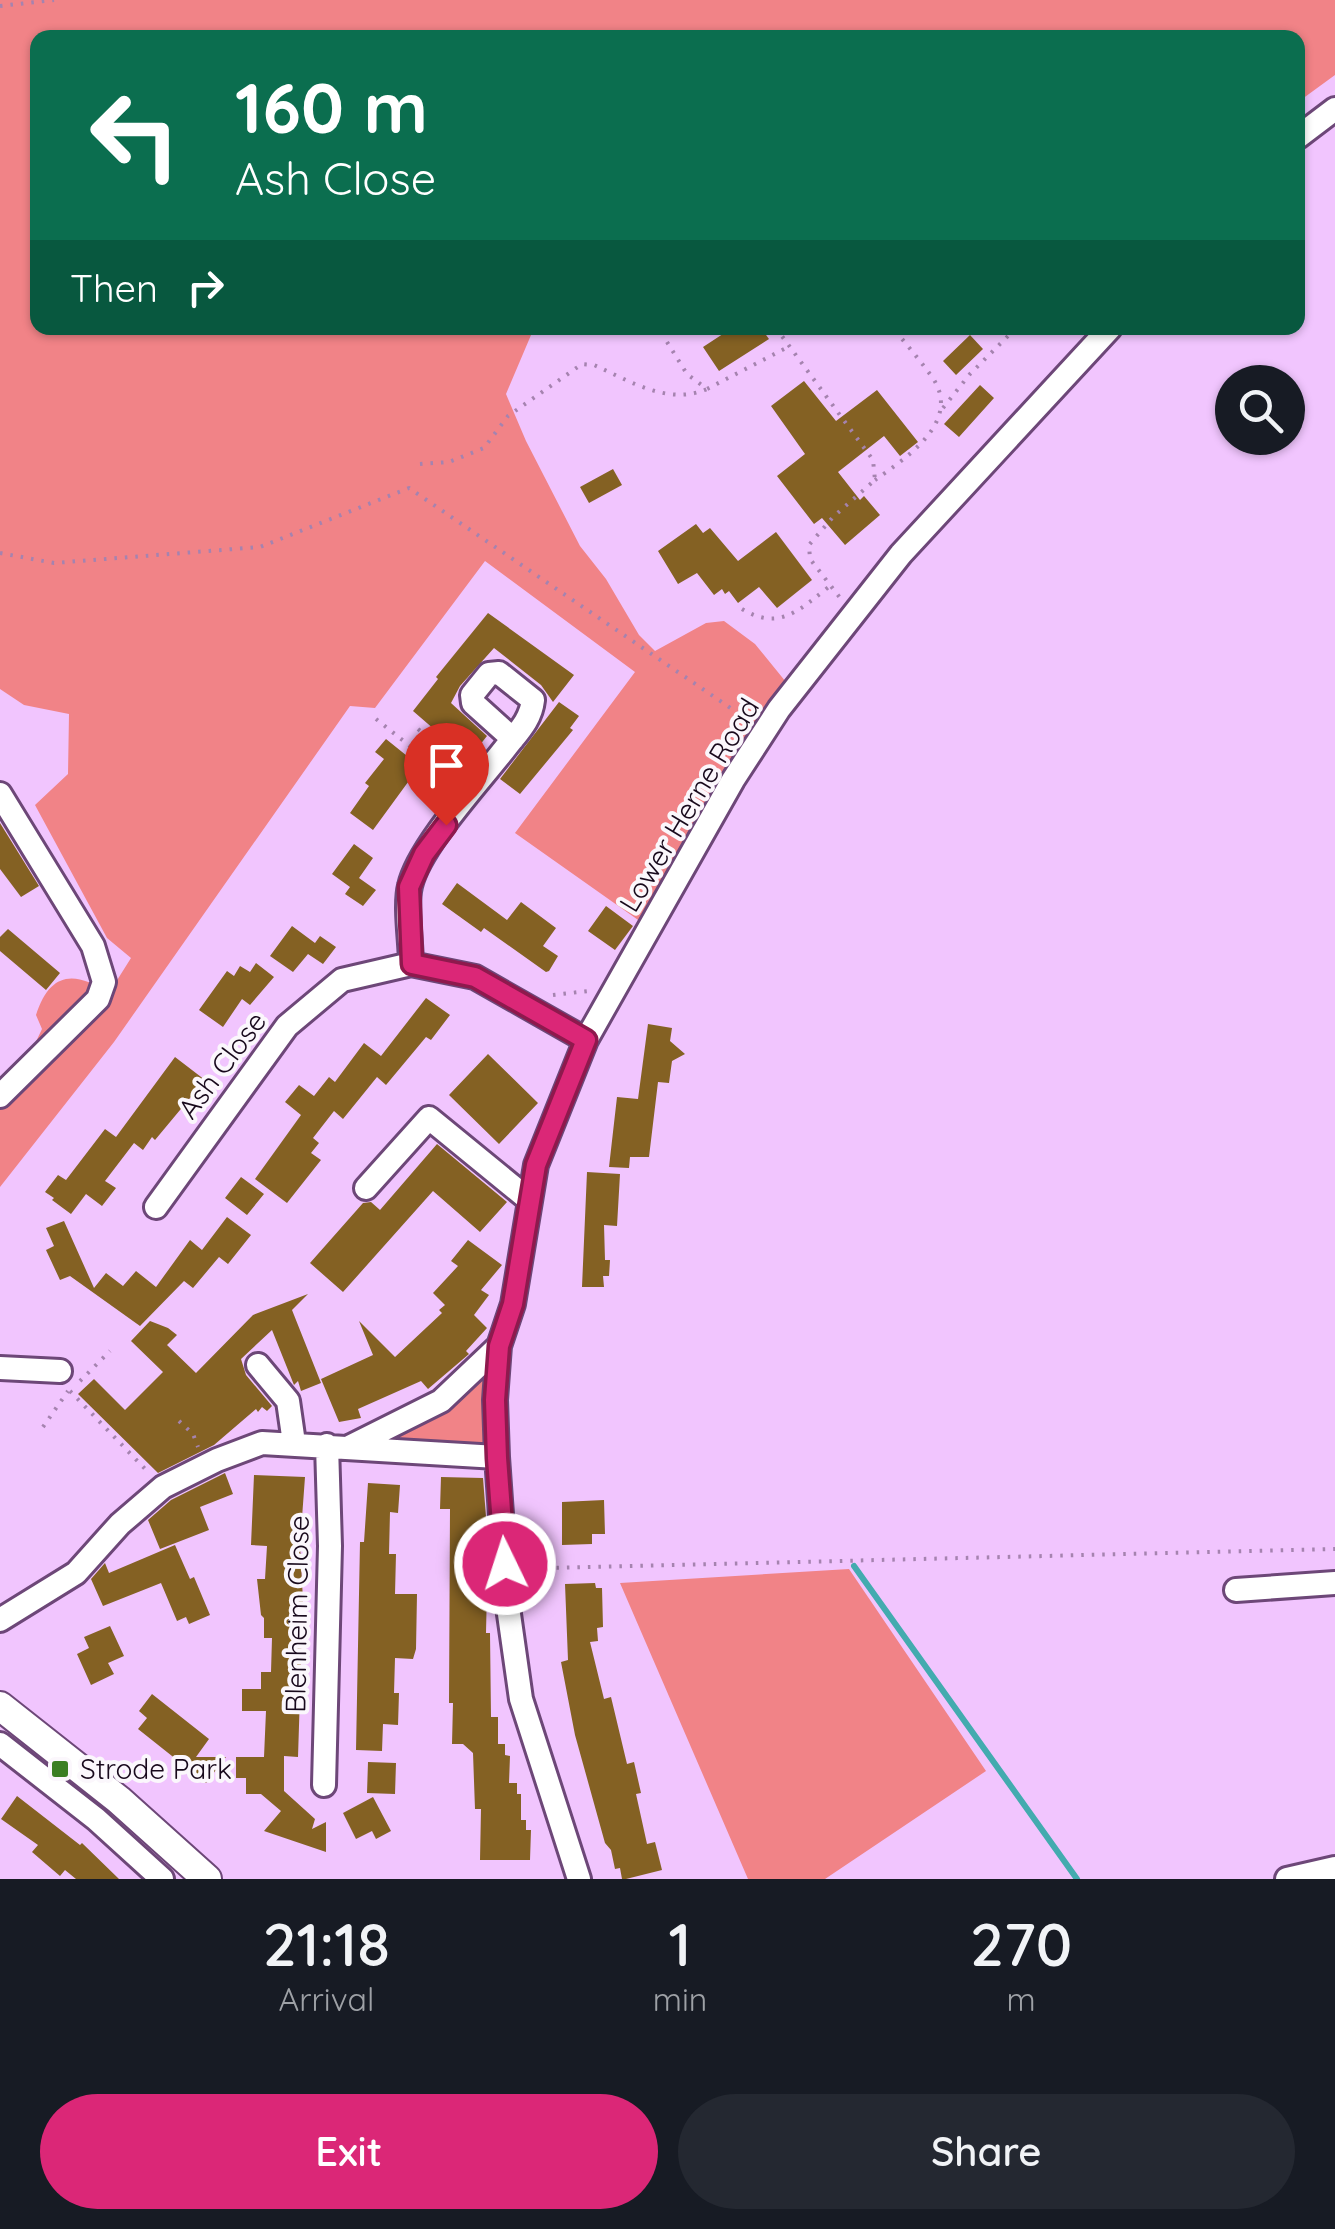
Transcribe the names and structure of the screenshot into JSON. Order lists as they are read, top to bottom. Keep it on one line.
{"streets":{"street":["Lower Herne Road","Ash Close","Blenheim Close"]},"crossings":[["Lower Herne Road","Ash Close"],["Lower Herne Road","Blenheim Close"]],"places":{"transit":["Strode Park"]},"page":{"turn":["160 m","Ash Close"],"then":"Then","eta":["21:18","Arrival","1","min","270","m"],"buttons":["Exit","Share"]}}
